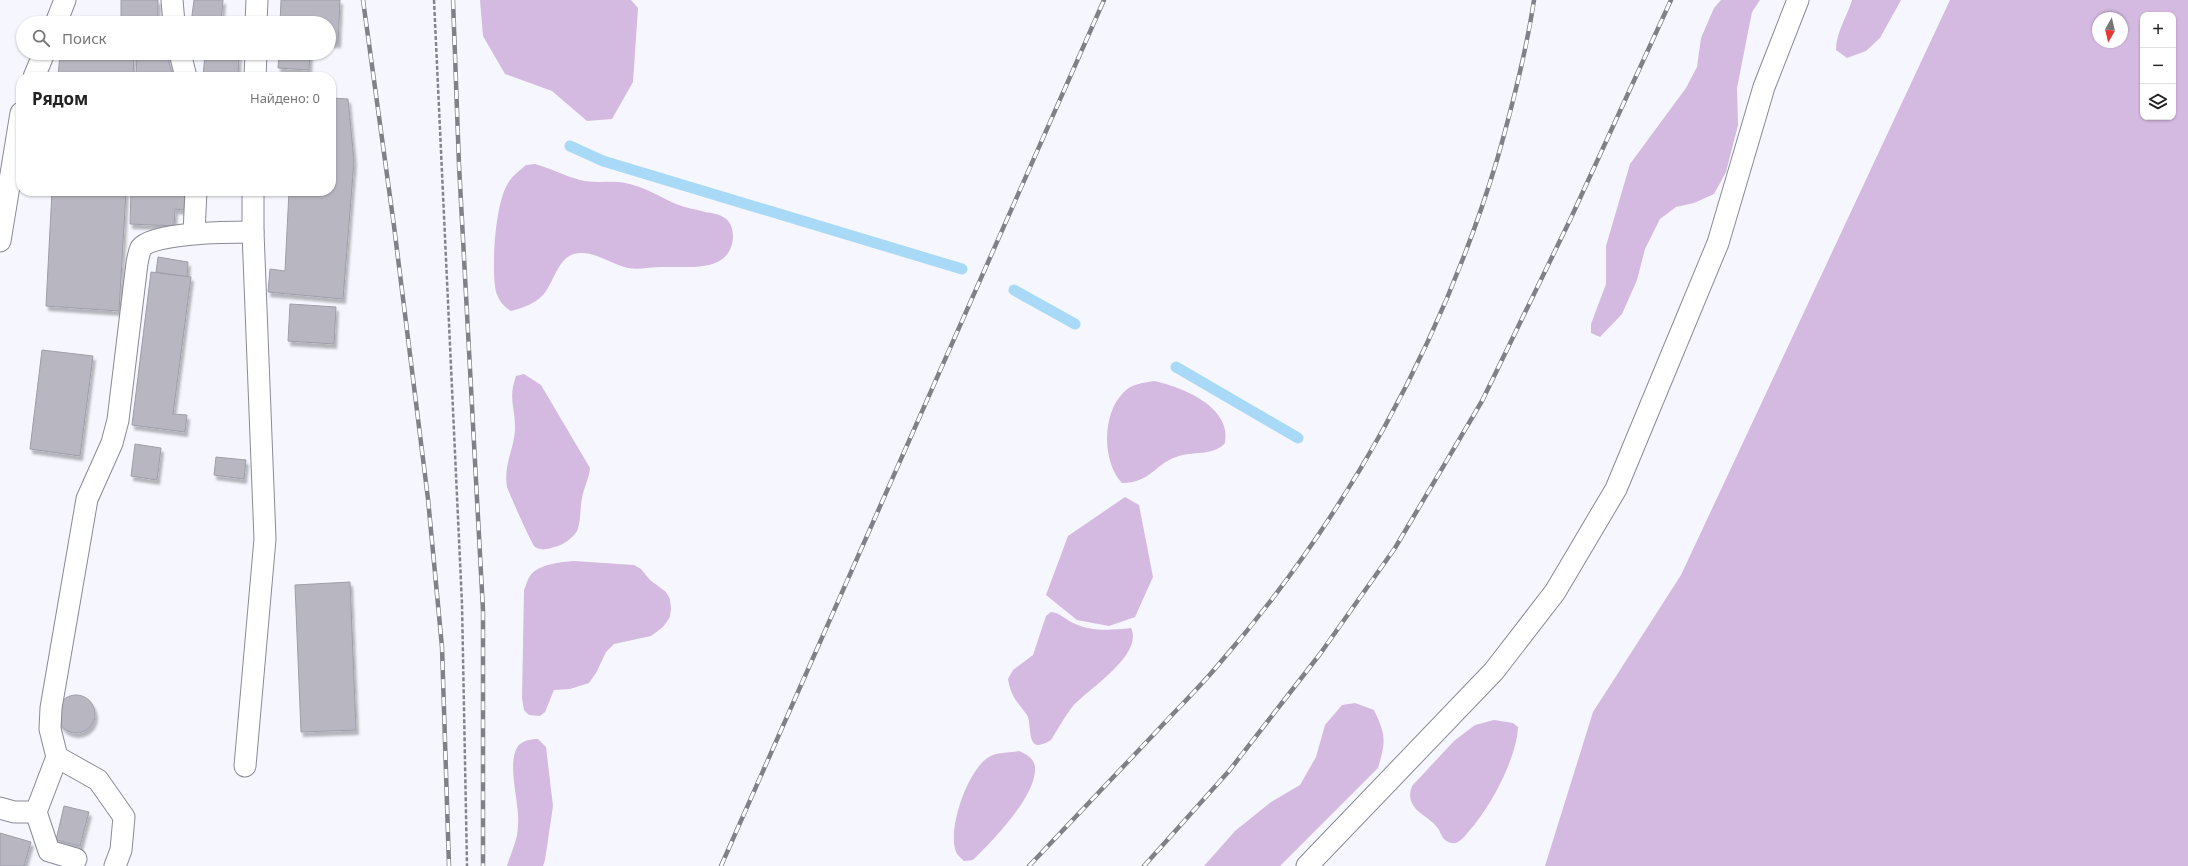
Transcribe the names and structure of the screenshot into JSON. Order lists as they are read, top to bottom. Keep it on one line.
{"north":"bottom","page":{"map_buttons":["+","−"],"search":"Поиск","heading":["Рядом","Найдено: 0"]}}
